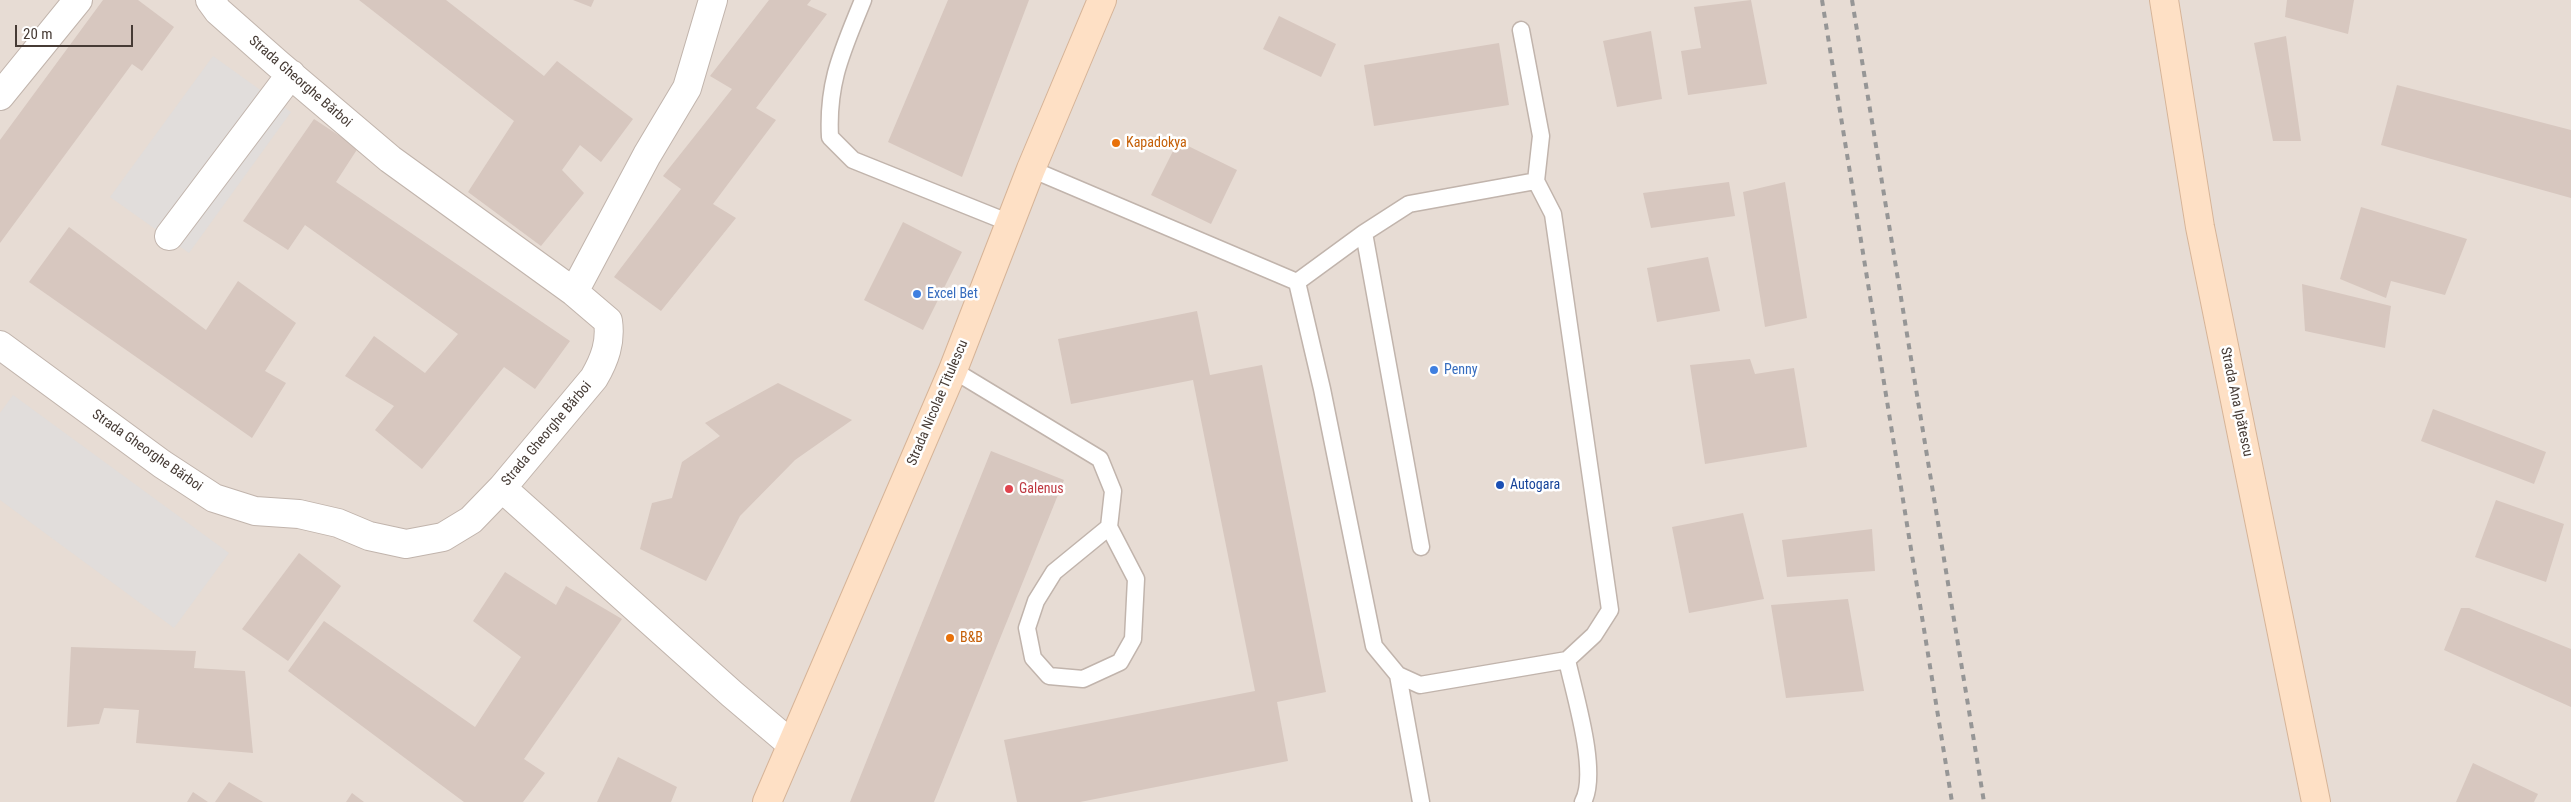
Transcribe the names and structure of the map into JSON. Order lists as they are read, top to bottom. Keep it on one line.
{"streets":{"main road":["Strada Ana Ipătescu","Strada Nicolae Titulescu"],"street":["Strada Gheorghe Bărboi"]},"places":["Kapadokya","Excel Bet","Penny","Autogara","Galenus","B&B"],"scale_bar":"20 m"}
